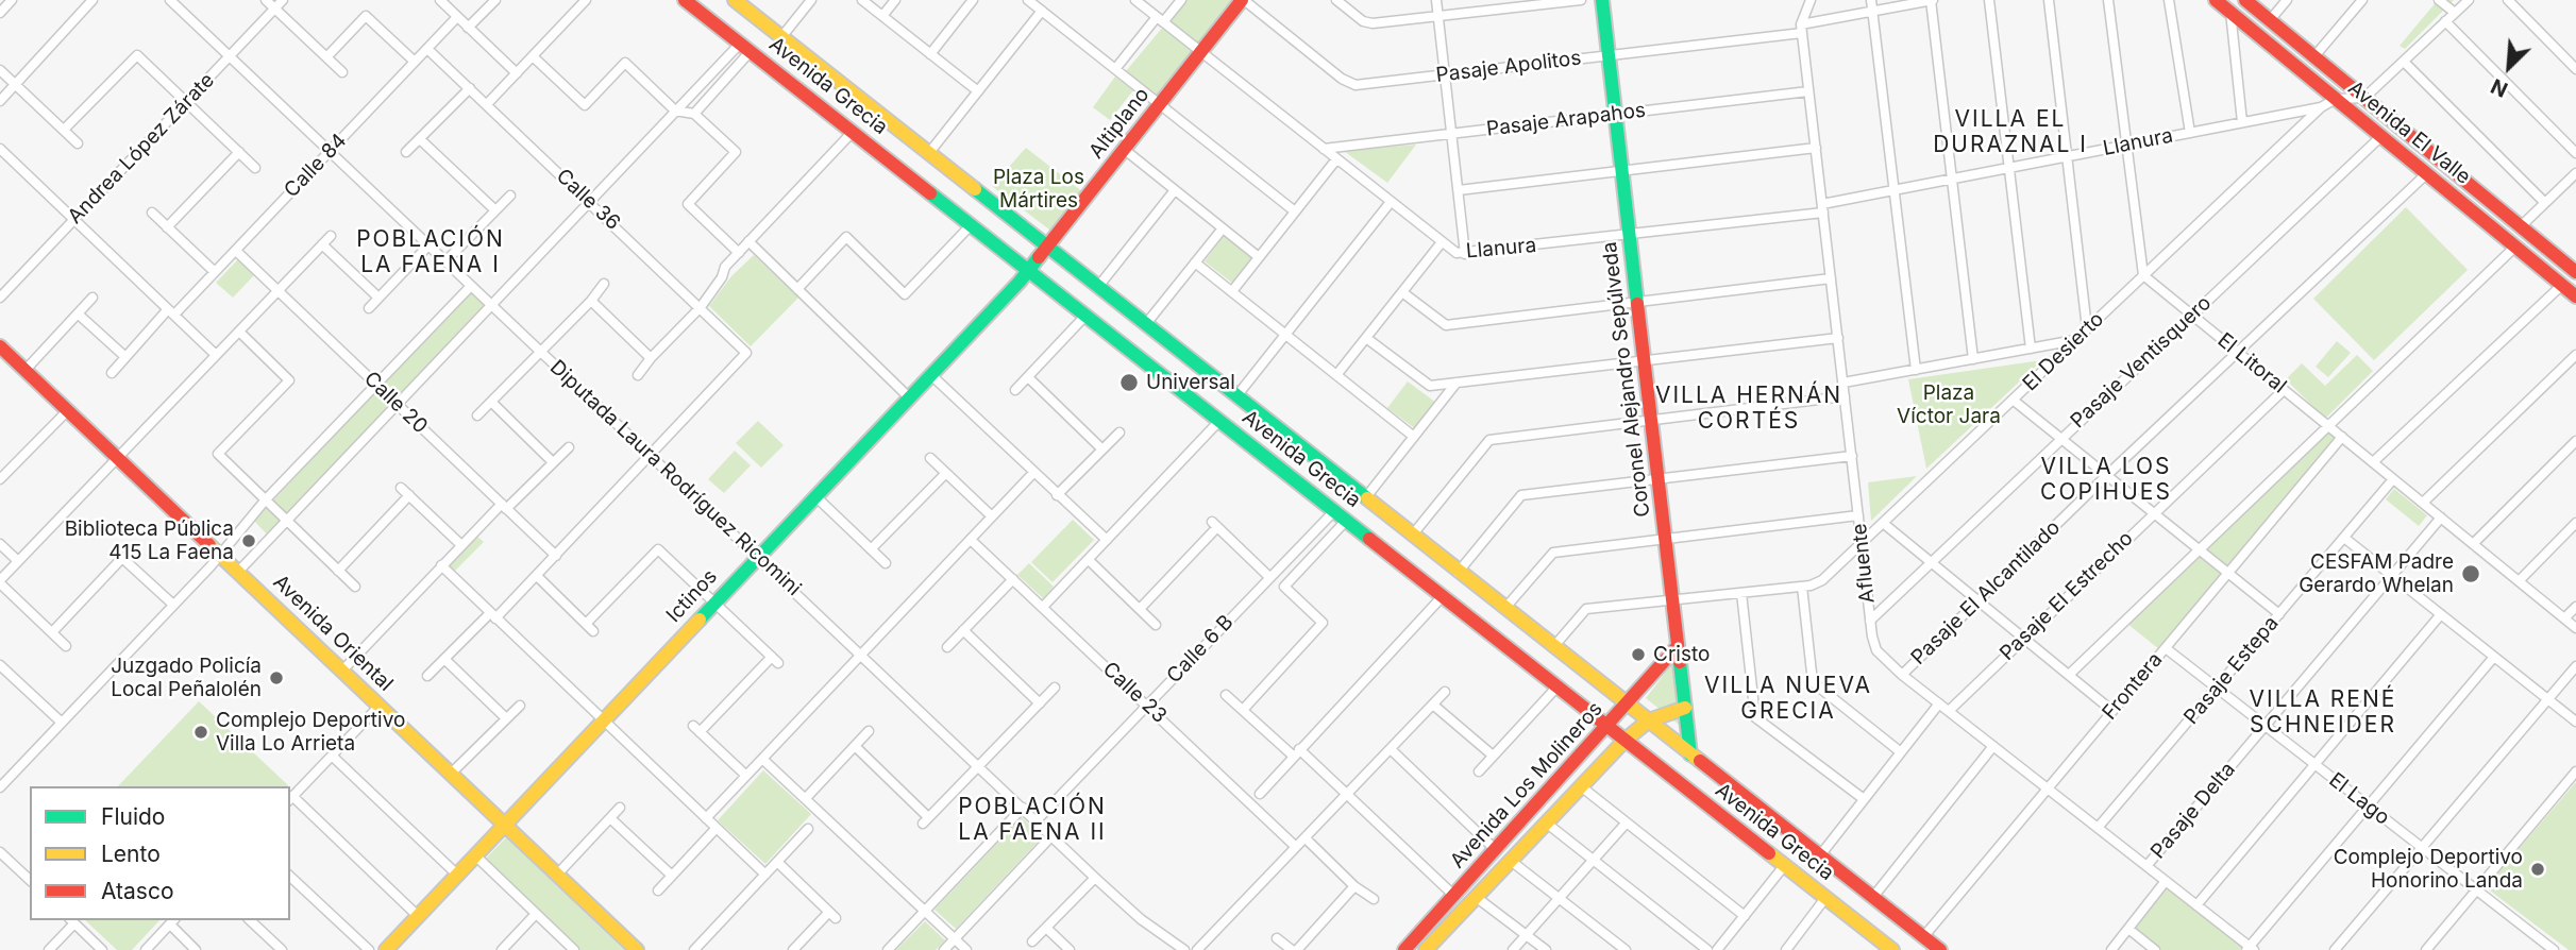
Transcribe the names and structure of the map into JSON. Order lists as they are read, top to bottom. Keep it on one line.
{"streets":{"main road":["Avenida Grecia","Altiplano","Avenida El Valle","Coronel Alejandro Sepúlveda","Ictinos","Avenida Oriental","Avenida Los Molineros"],"street":["Pasaje Apolitos","Pasaje Arapahos","Llanura","Andrea López Zárate","Calle 84","Calle 36","El Desierto","Pasaje Ventisquero","El Litoral","Calle 20","Diputada Laura Rodríguez Ricomini","Afluente","Pasaje El Alcantilado","Pasaje El Estrecho","Calle 6 B","Pasaje Estepa","Frontera","Calle 23","El Lago","Pasaje Delta"]},"crossings":[["Pasaje Apolitos","Altiplano"],["Pasaje Apolitos","Coronel Alejandro Sepúlveda"],["Pasaje Apolitos","Afluente"],["Avenida Grecia","Altiplano"],["Avenida Grecia","El Desierto"],["Avenida Grecia","Coronel Alejandro Sepúlveda"],["Avenida Grecia","Ictinos"],["Avenida Grecia","Calle 6 B"],["Avenida Grecia","Frontera"],["Avenida Grecia","Avenida Los Molineros"],["Pasaje Arapahos","Llanura"],["Pasaje Arapahos","Coronel Alejandro Sepúlveda"],["Pasaje Arapahos","Afluente"],["Altiplano","Llanura"],["Altiplano","Ictinos"],["Avenida El Valle","Llanura"],["Avenida El Valle","Pasaje Ventisquero"],["Avenida El Valle","Pasaje El Alcantilado"],["Llanura","El Desierto"],["Llanura","Coronel Alejandro Sepúlveda"],["Llanura","Afluente"],["Andrea López Zárate","Diputada Laura Rodríguez Ricomini"],["Calle 84","Calle 36"],["Calle 84","Calle 20"],["Calle 84","Diputada Laura Rodríguez Ricomini"],["Calle 36","Diputada Laura Rodríguez Ricomini"],["El Desierto","El Litoral"],["El Desierto","Coronel Alejandro Sepúlveda"],["El Desierto","Afluente"],["Pasaje Ventisquero","El Litoral"],["Pasaje Ventisquero","Afluente"],["El Litoral","Pasaje El Alcantilado"],["El Litoral","Pasaje El Estrecho"],["El Litoral","Pasaje Estepa"],["El Litoral","Frontera"],["El Litoral","Pasaje Delta"],["Coronel Alejandro Sepúlveda","Avenida Los Molineros"],["Diputada Laura Rodríguez Ricomini","Ictinos"],["Diputada Laura Rodríguez Ricomini","Calle 6 B"],["Afluente","Pasaje El Alcantilado"],["Afluente","Pasaje El Estrecho"],["Afluente","Pasaje Estepa"],["Afluente","Frontera"],["Afluente","Pasaje Delta"],["Ictinos","Avenida Oriental"],["Calle 6 B","Calle 23"],["Pasaje Estepa","El Lago"],["Frontera","El Lago"],["El Lago","Pasaje Delta"]],"districts":["VILLA EL DURAZNAL I","POBLACIÓN LA FAENA I","VILLA HERNÁN CORTÉS","VILLA LOS COPIHUES","VILLA NUEVA GRECIA","VILLA RENÉ SCHNEIDER","POBLACIÓN LA FAENA II"],"parks":["Plaza Los Mártires","Plaza Víctor Jara"],"places":["Universal","Biblioteca Pública 415 La Faena","CESFAM Padre Gerardo Whelan","Cristo","Juzgado Policía Local Peñalolén","Complejo Deportivo Villa Lo Arrieta","Complejo Deportivo Honorino Landa"],"legend":["Fluido","Lento","Atasco"],"north":"bottom left"}
